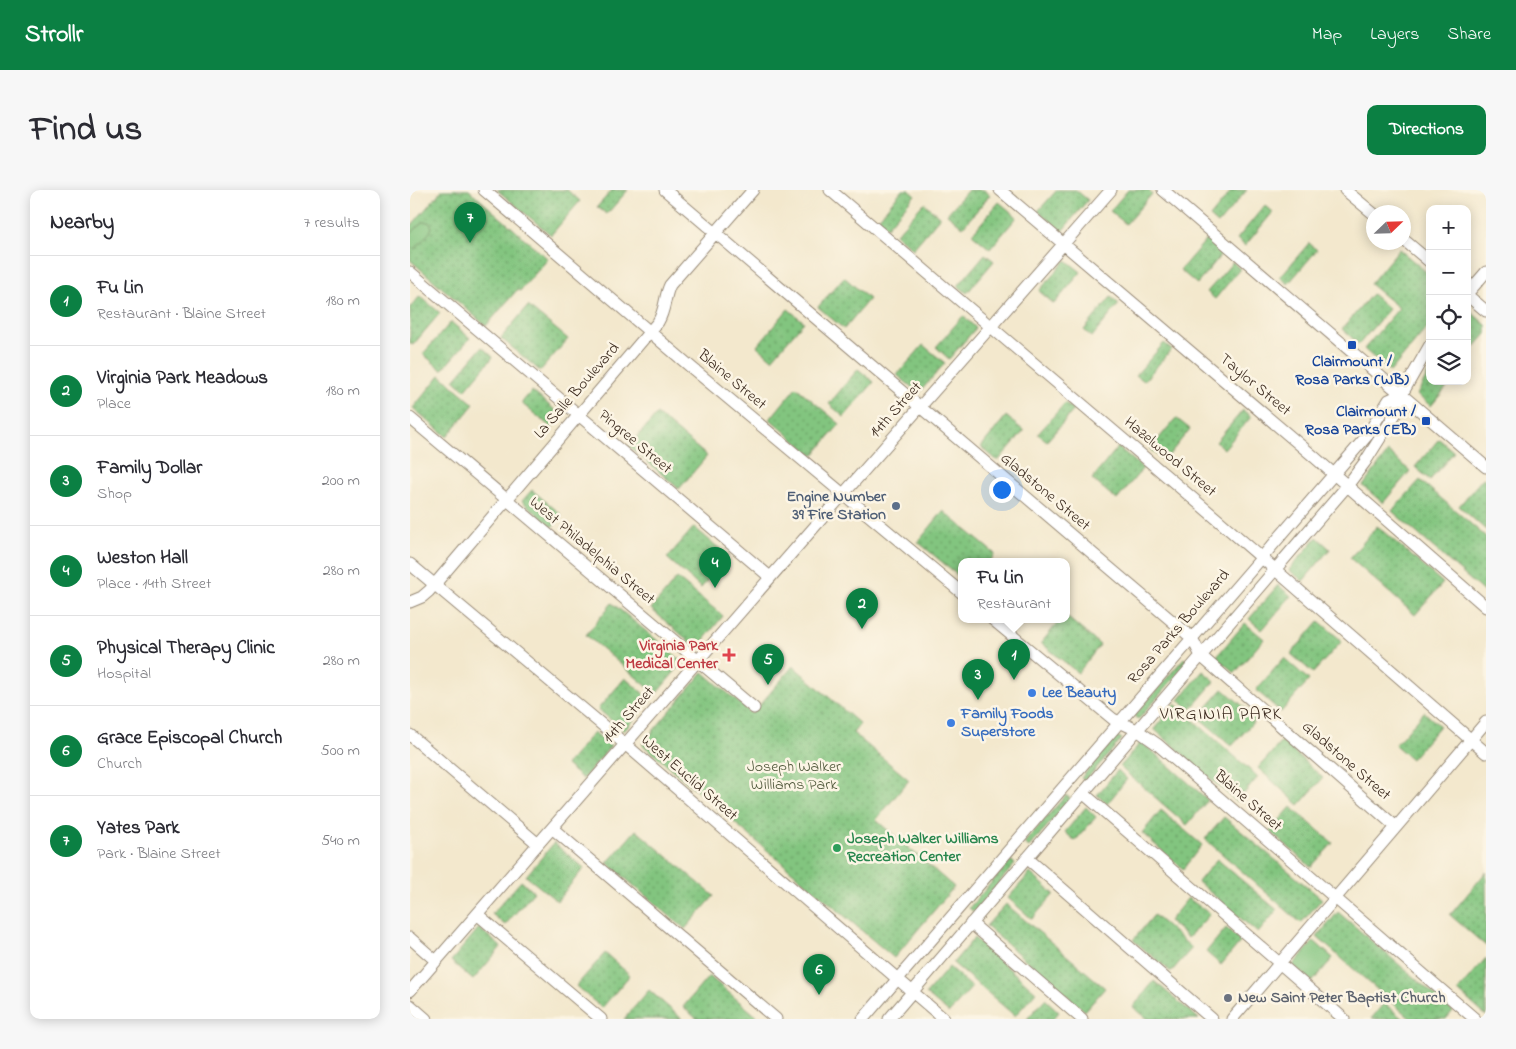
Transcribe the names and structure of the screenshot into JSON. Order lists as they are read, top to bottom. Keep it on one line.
{"streets":{"street":["Blaine Street","Taylor Street","La Salle Boulevard","14th Street","Pingree Street","Hazelwood Street","Gladstone Street","West Philadelphia Street","Rosa Parks Boulevard","West Euclid Street"]},"crossings":[["Blaine Street","La Salle Boulevard"],["Blaine Street","14th Street"],["Blaine Street","Rosa Parks Boulevard"],["Taylor Street","14th Street"],["Taylor Street","Rosa Parks Boulevard"],["La Salle Boulevard","Pingree Street"],["La Salle Boulevard","Gladstone Street"],["La Salle Boulevard","West Philadelphia Street"],["La Salle Boulevard","West Euclid Street"],["14th Street","Pingree Street"],["14th Street","Hazelwood Street"],["14th Street","Gladstone Street"],["14th Street","West Philadelphia Street"],["14th Street","West Euclid Street"],["Hazelwood Street","Rosa Parks Boulevard"],["Gladstone Street","Rosa Parks Boulevard"],["Rosa Parks Boulevard","West Euclid Street"]],"districts":["VIRGINIA PARK"],"parks":["Joseph Walker Williams Park"],"places":{"transit":["Clairmount / Rosa Parks (WB)","Clairmount / Rosa Parks (EB)"],"other":["Engine Number 39 Fire Station","Lee Beauty","Family Foods Superstore","Joseph Walker Williams Recreation Center","New Saint Peter Baptist Church"],"health":["Virginia Park Medical Center"]},"north":"top right","page":{"header":"Strollr","nav":["Map","Layers","Share"],"title":"Find us","buttons":"Directions","heading":["Nearby","7 results"],"pins":["7","4","2","1","5","3","6"],"map_buttons":["+","−"],"list":[{"mark":"1","name":"Fu Lin","note":"Restaurant · Blaine Street","value":"180 m"},{"mark":"2","name":"Virginia Park Meadows","note":"Place","value":"180 m"},{"mark":"3","name":"Family Dollar","note":"Shop","value":"200 m"},{"mark":"4","name":"Weston Hall","note":"Place · 14th Street","value":"280 m"},{"mark":"5","name":"Physical Therapy Clinic","note":"Hospital","value":"280 m"},{"mark":"6","name":"Grace Episcopal Church","note":"Church","value":"500 m"},{"mark":"7","name":"Yates Park","note":"Park · Blaine Street","value":"540 m"}],"popup":["Fu Lin","Restaurant"]}}
